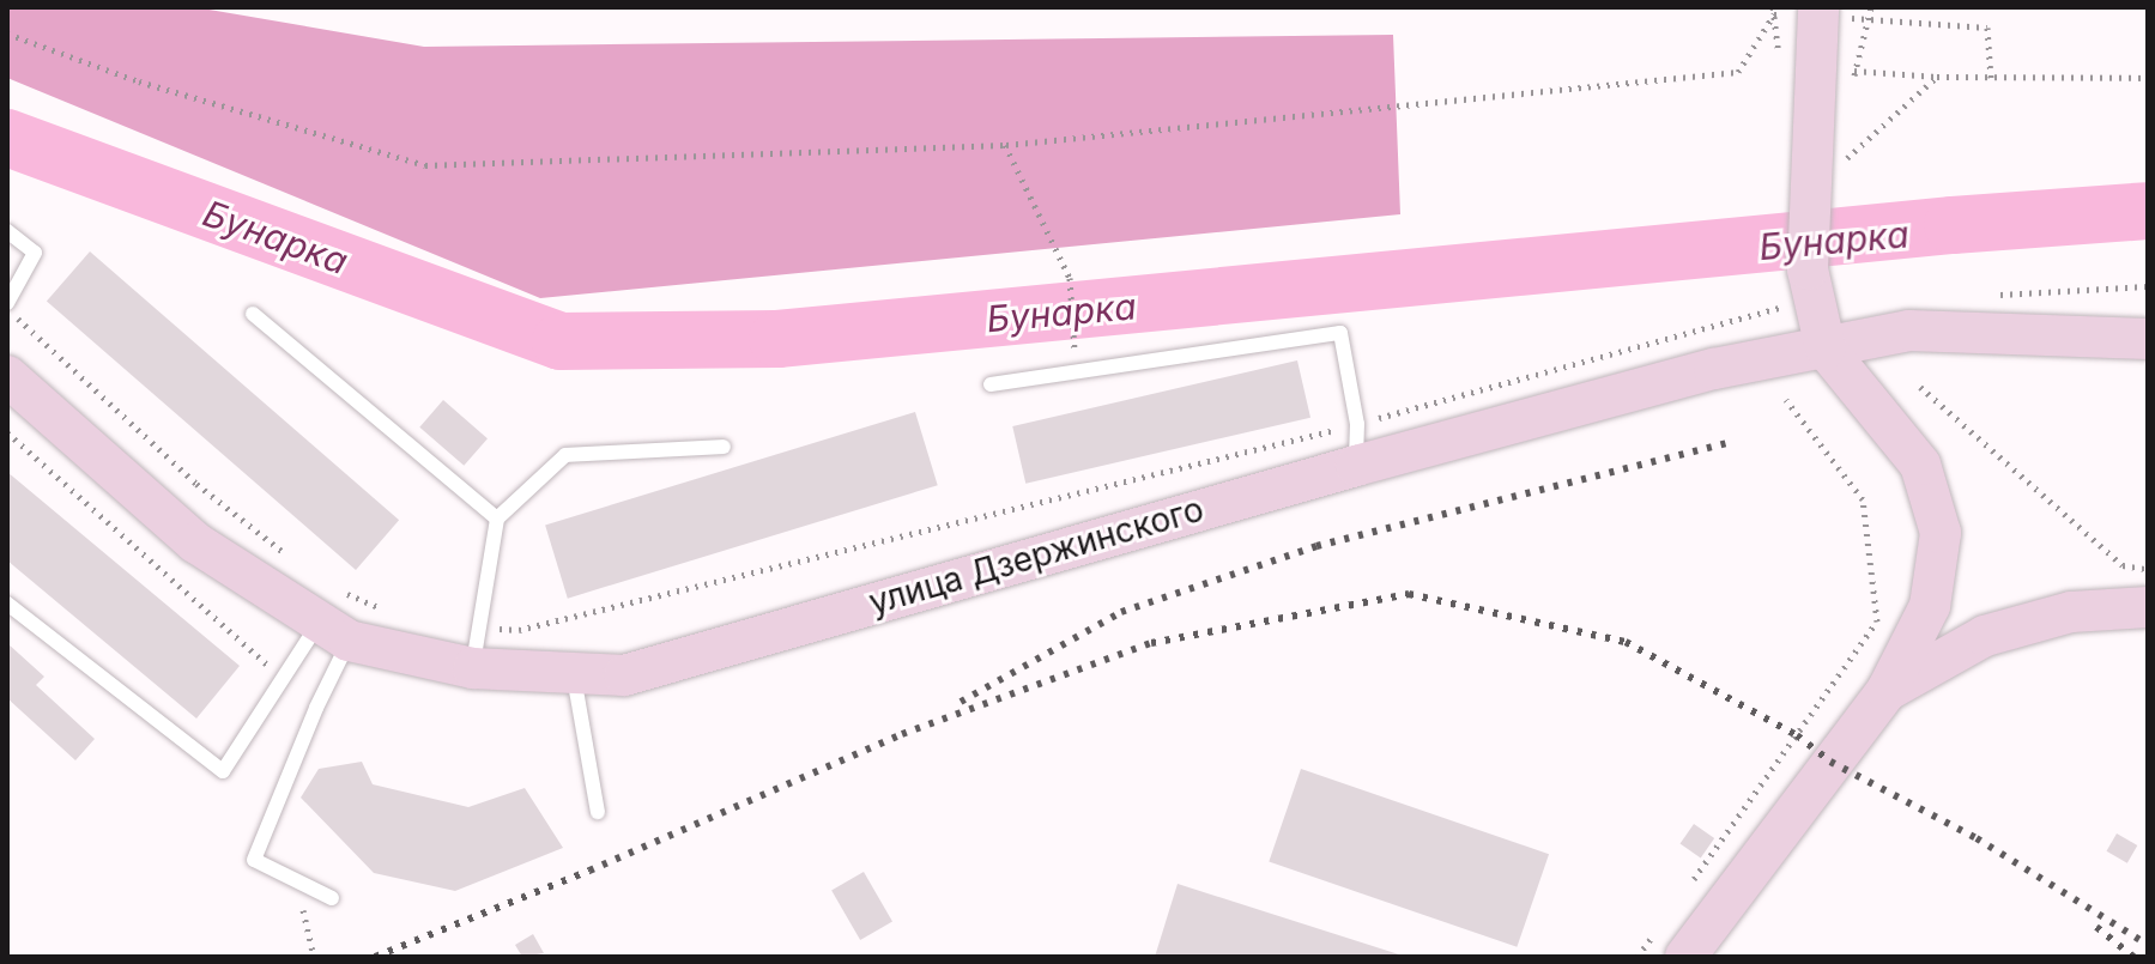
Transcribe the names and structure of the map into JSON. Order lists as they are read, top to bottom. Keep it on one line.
{"streets":{"main road":["улица Дзержинского"]},"water":["Бунарка"]}
